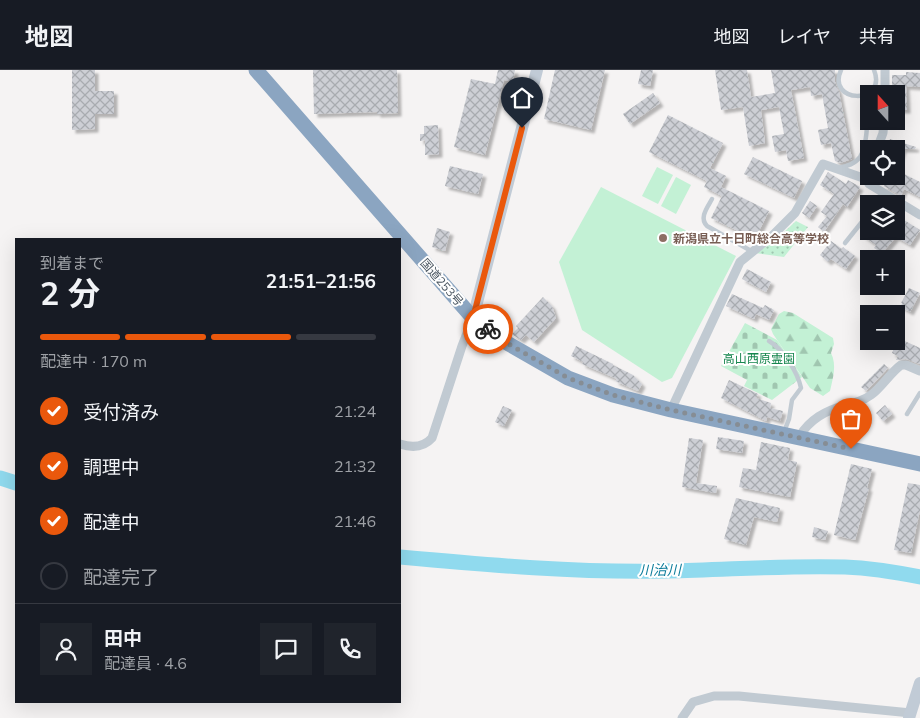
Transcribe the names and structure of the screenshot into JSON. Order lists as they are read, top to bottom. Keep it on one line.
{"streets":{"highway":["国道253号"]},"water":["川治川"],"parks":["高山西原霊園"],"places":["新潟県立十日町総合高等学校"],"north":"top","page":{"header":"地図","nav":["地図","レイヤ","共有"],"map_buttons":["+","−"],"heading":["2 分","到着まで","21:51–21:56"],"panel":["田中","配達員 · 4.6"],"bar":"配達中 · 170 m","list":[["受付済み","21:24"],["調理中","21:32"],["配達中","21:46"],"配達完了"]}}
